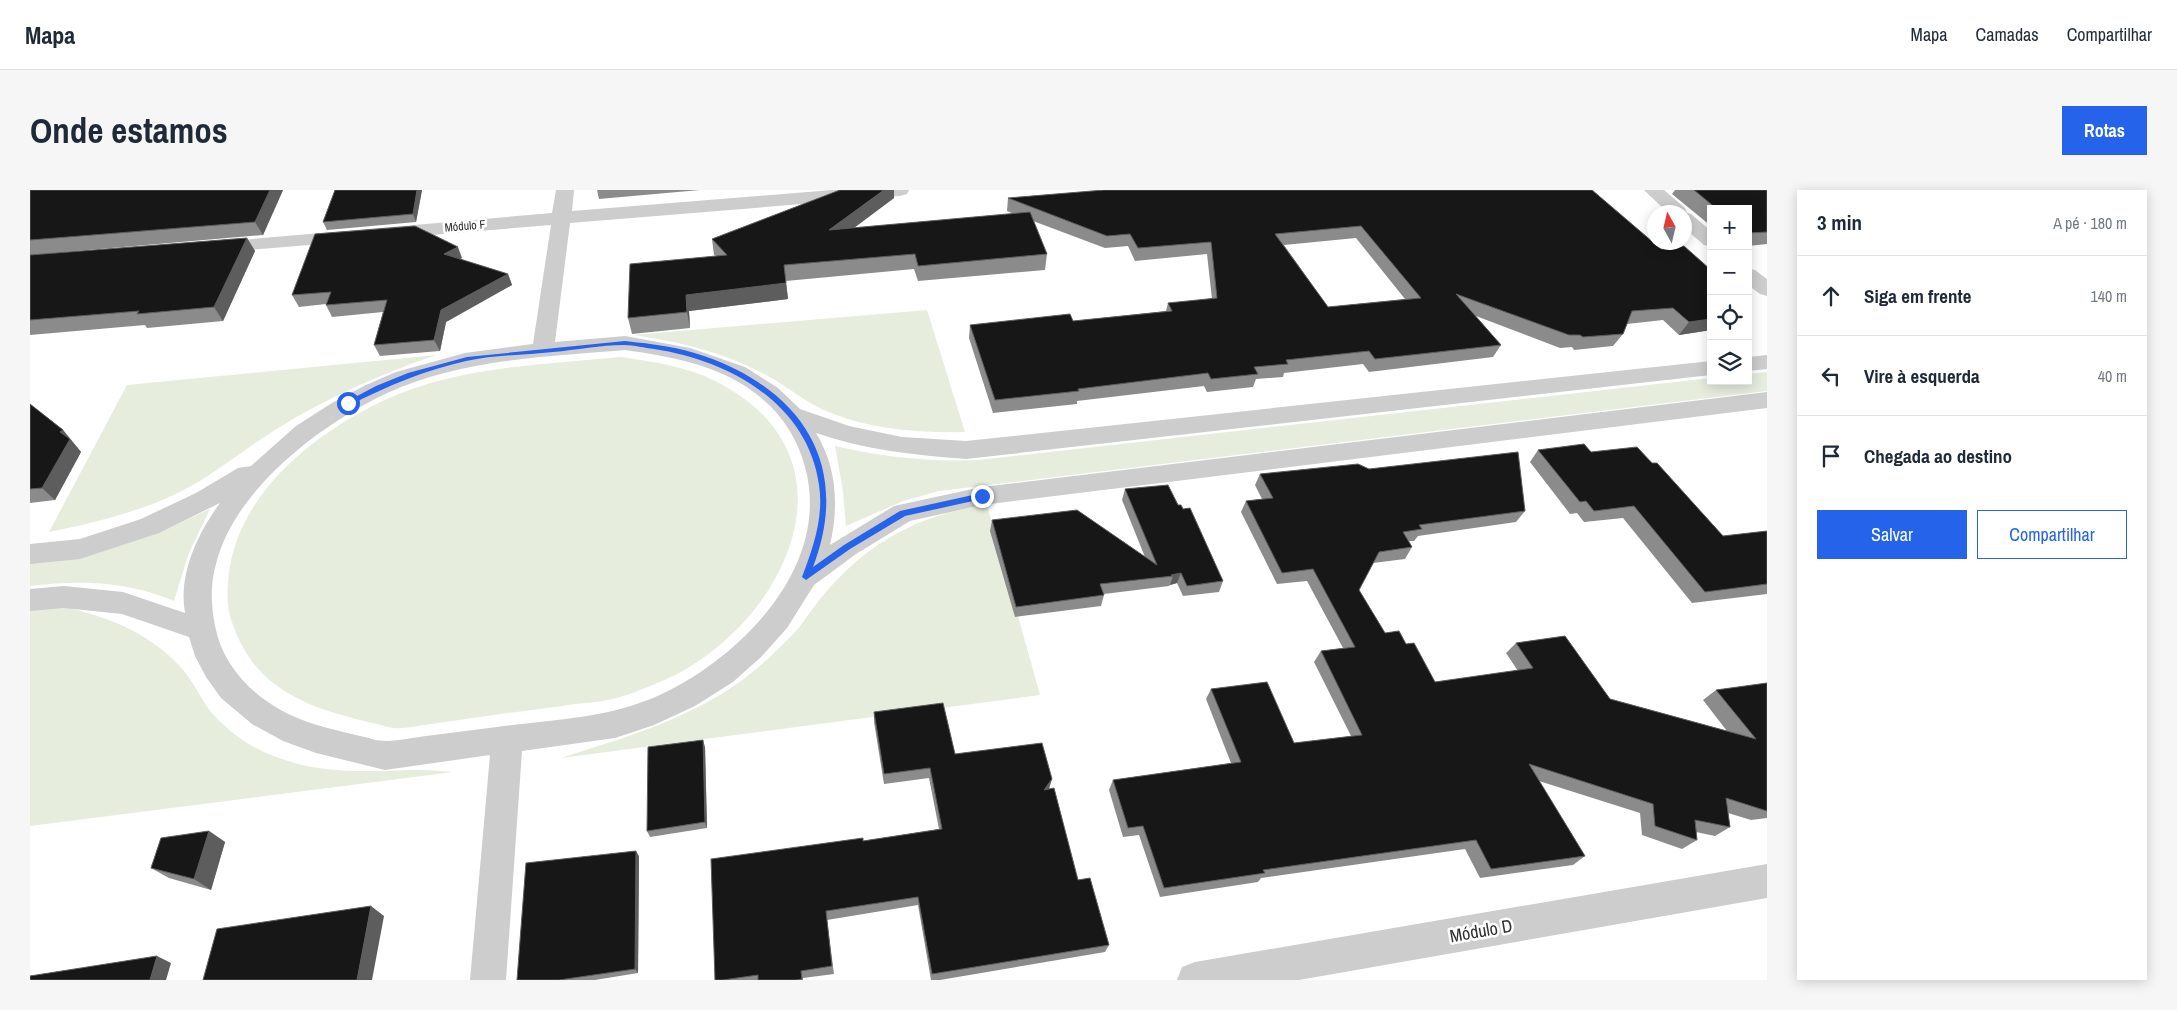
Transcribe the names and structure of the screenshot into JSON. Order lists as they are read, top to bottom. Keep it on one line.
{"streets":{"street":["Módulo F","Módulo D"]},"north":"top","page":{"header":"Mapa","nav":["Mapa","Camadas","Compartilhar"],"buttons":["Rotas",["Salvar","Compartilhar"]],"title":"Onde estamos","heading":["3 min","A pé · 180 m"],"map_buttons":["+","−"],"list":[["Siga em frente","140 m"],["Vire à esquerda","40 m"],"Chegada ao destino"]}}
